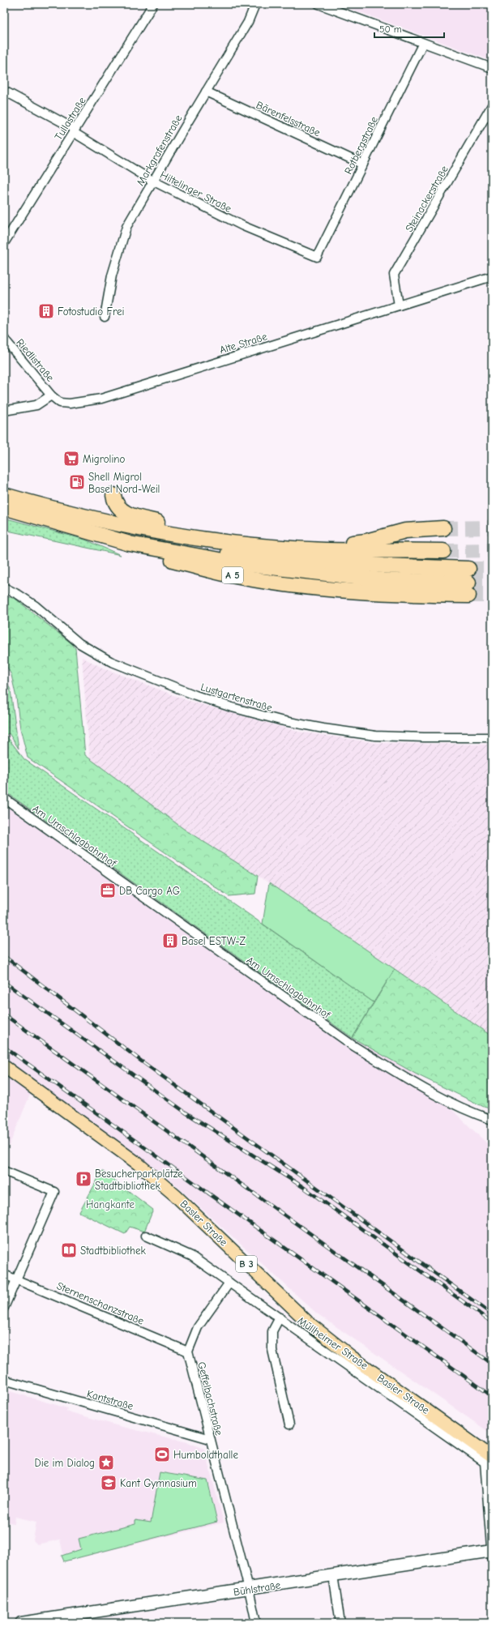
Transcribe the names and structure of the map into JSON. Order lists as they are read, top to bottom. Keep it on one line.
{"streets":{"highway":["A 5"],"main road":["Basler Straße","B 3"],"street":["Tullastraße","Bärenfelsstraße","Rotbergstraße","Markgrafenstraße","Hiltelinger Straße","Steinackerstraße","Alte Straße","Riedlistraße","Lustgartenstraße","Am Umschlagbahnhof","Sternenschanzstraße","Müllheimer Straße","Geffelbachstraße","Kantstraße","Bühlstraße"]},"crossings":[["Tullastraße","Hiltelinger Straße"],["Bärenfelsstraße","Rotbergstraße"],["Bärenfelsstraße","Markgrafenstraße"],["Rotbergstraße","Hiltelinger Straße"],["Markgrafenstraße","Hiltelinger Straße"],["Steinackerstraße","Alte Straße"],["Alte Straße","Riedlistraße"],["Basler Straße","Müllheimer Straße"],["Sternenschanzstraße","Geffelbachstraße"],["Müllheimer Straße","Geffelbachstraße"],["Geffelbachstraße","Kantstraße"],["Geffelbachstraße","Bühlstraße"]],"parks":["Hangkante"],"places":{"building":["Fotostudio Frei","Basel ESTW-Z"],"supermarket":["Migrolino"],"fuel station":["Shell Migrol Basel Nord-Weil"],"office":["DB Cargo AG"],"parking":["Besucherparkplätze Stadtbibliothek"],"library":["Stadtbibliothek"],"sports":["Humboldthalle"],"place":["Die im Dialog"],"school or university":["Kant Gymnasium"]},"scale_bar":"50 m"}
